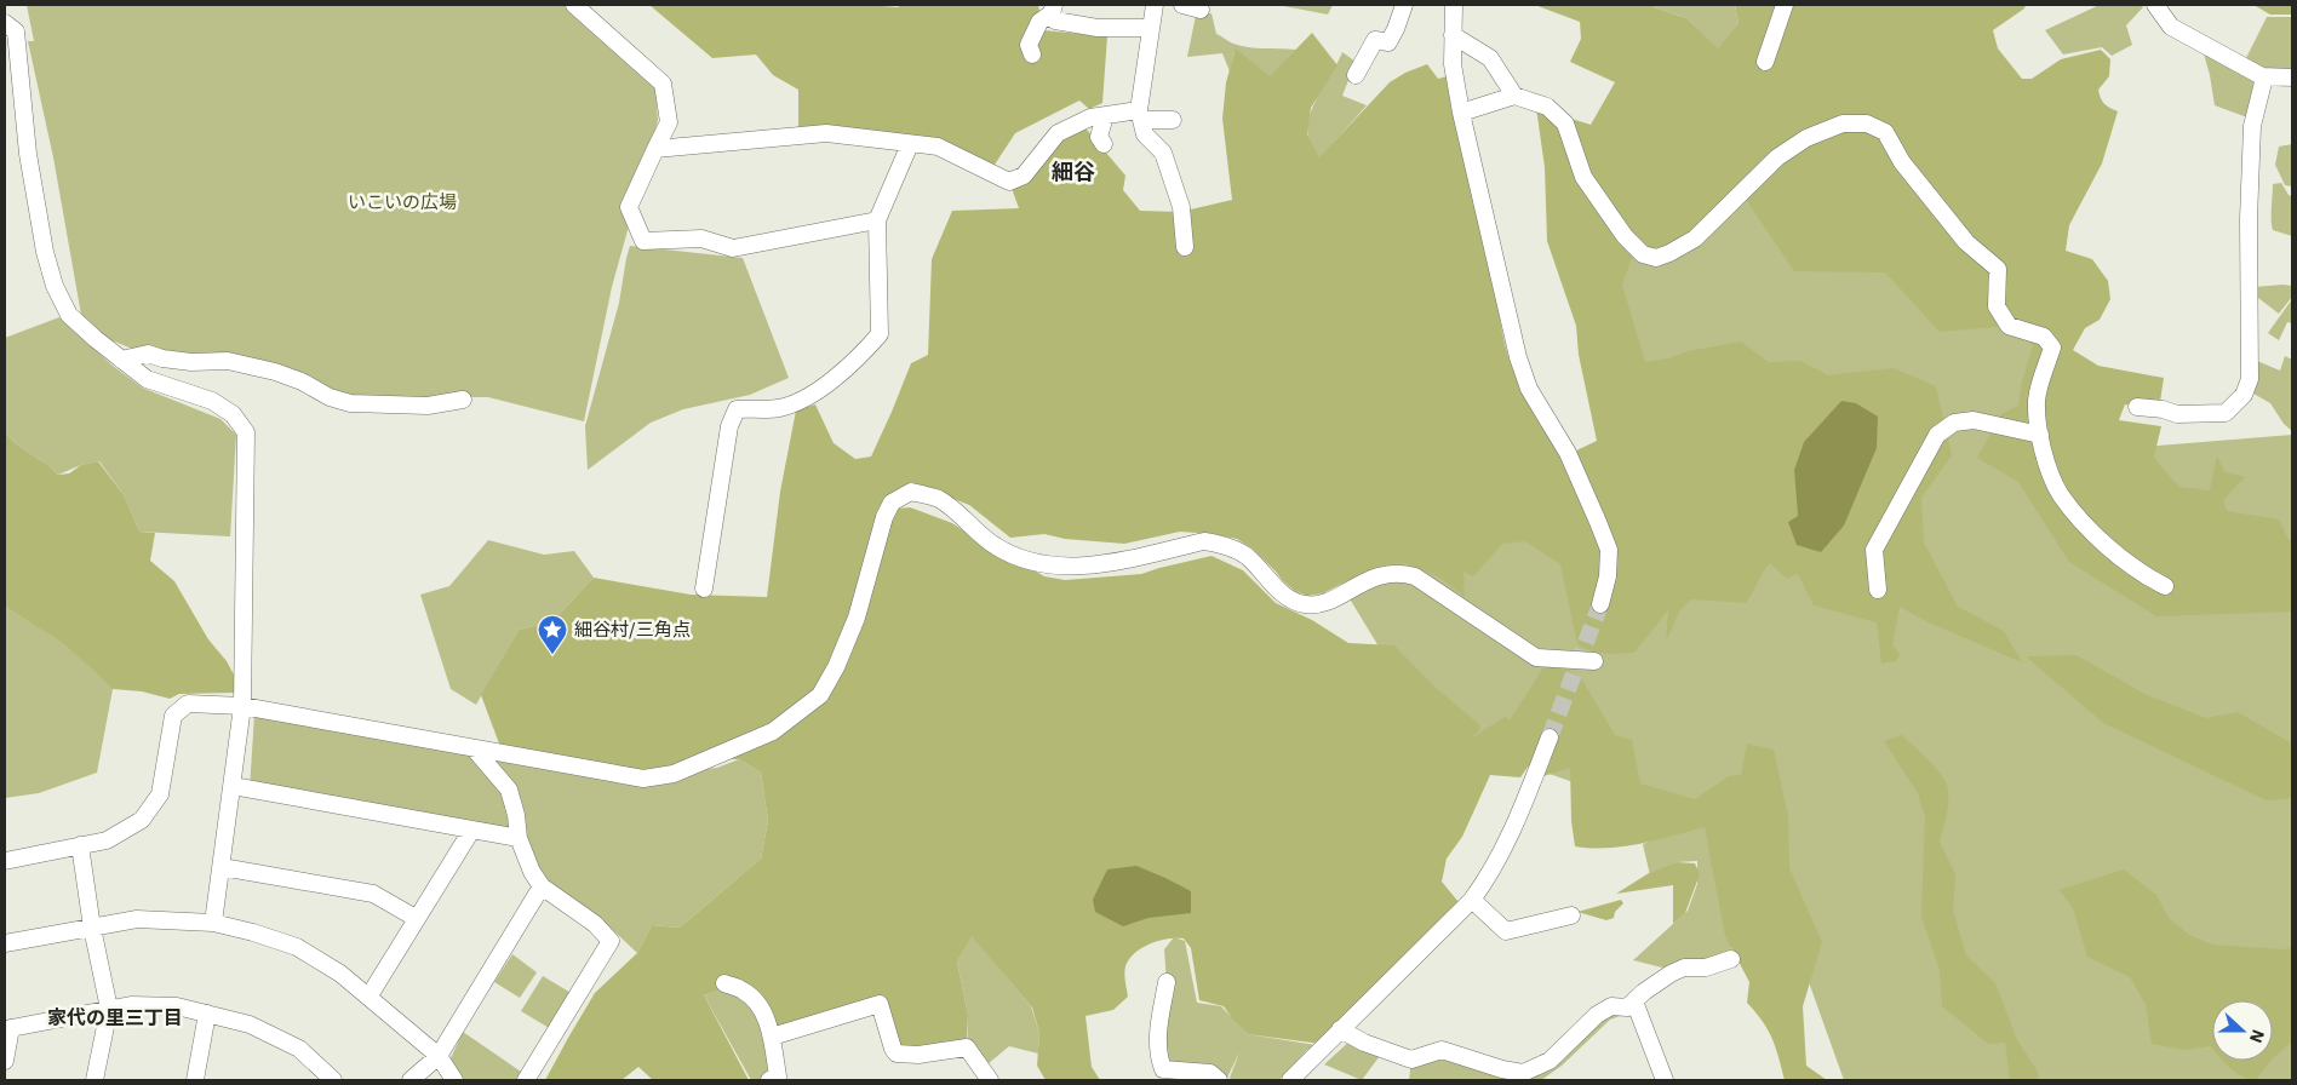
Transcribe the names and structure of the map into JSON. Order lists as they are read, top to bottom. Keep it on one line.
{"districts":["細谷","家代の里三丁目"],"parks":["いこいの広場"],"places":{"place":["細谷村/三角点"]},"north":"right"}
